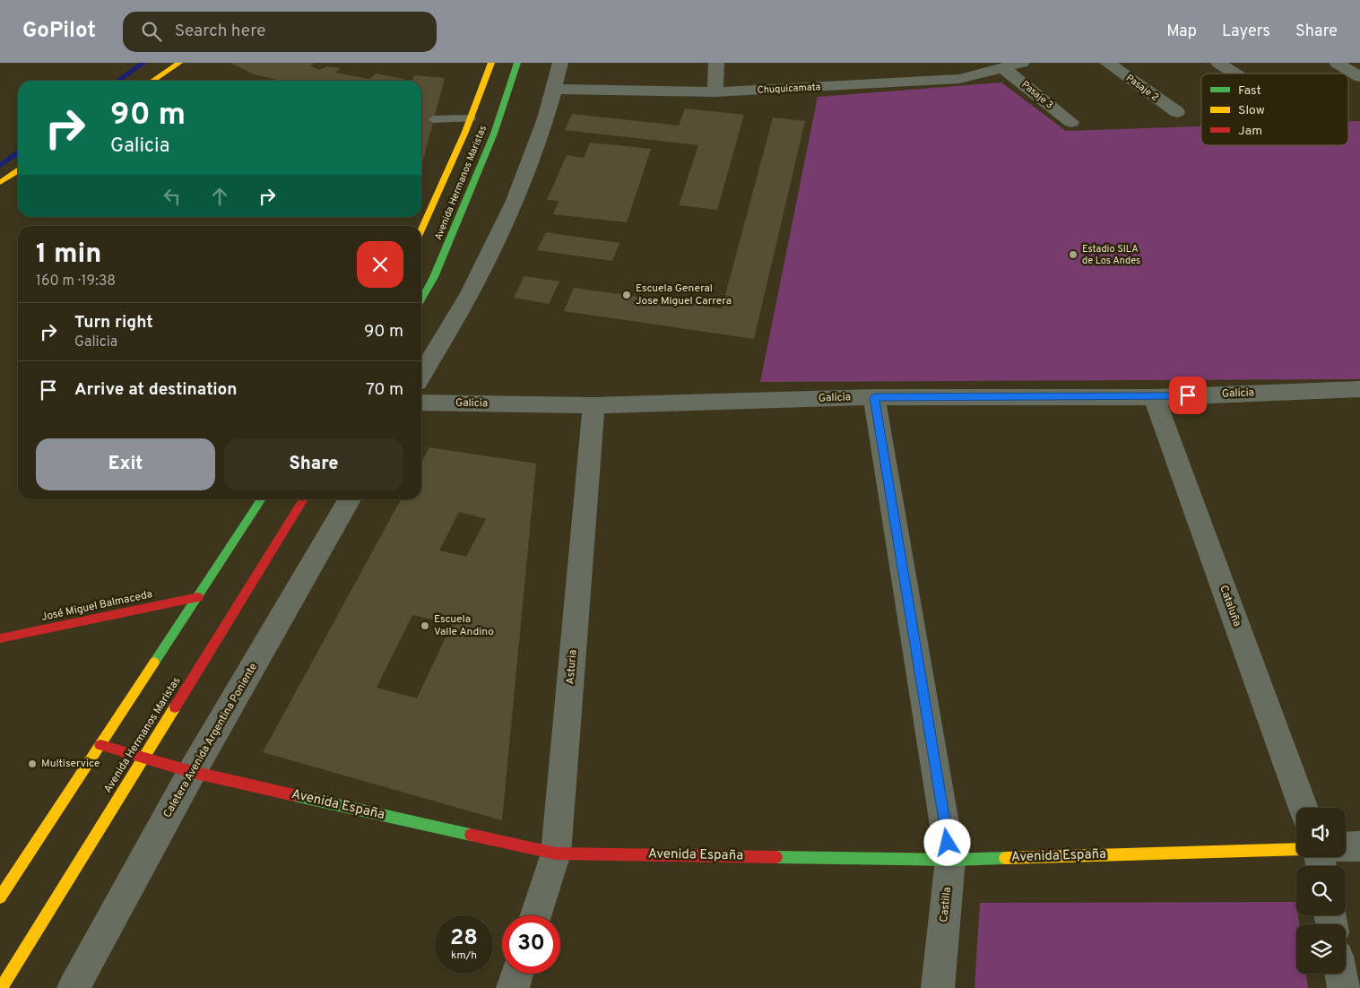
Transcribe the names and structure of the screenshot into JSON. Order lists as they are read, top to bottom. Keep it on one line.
{"streets":{"main road":["Avenida Hermanos Maristas","José Miguel Balmaceda","Avenida España"],"street":["Pasaje 2","Chuquicamata","Pasaje 3","Galicia","Cataluña","Asturia","Caletera Avenida Argentina Poniente","Castilla"]},"crossings":[["Chuquicamata","Pasaje 3"],["Avenida Hermanos Maristas","Avenida España"],["Galicia","Cataluña"],["Galicia","Asturia"],["Galicia","Castilla"],["Asturia","Avenida España"],["Caletera Avenida Argentina Poniente","Avenida España"],["Avenida España","Castilla"]],"places":["Estadio SILA de Los Andes","Escuela General Jose Miguel Carrera","Escuela Valle Andino","Multiservice"],"legend":["Fast","Slow","Jam"],"page":{"header":"GoPilot","search":"Search here","nav":["Map","Layers","Share"],"turn":["90 m","Galicia"],"heading":["1 min","160 m · 19:38"],"list":[{"name":"Turn right","note":"Galicia","value":"90 m"},{"name":"Arrive at destination","value":"70 m"}],"buttons":["Exit","Share"],"speed":"28 km/h","limit":"30"}}
